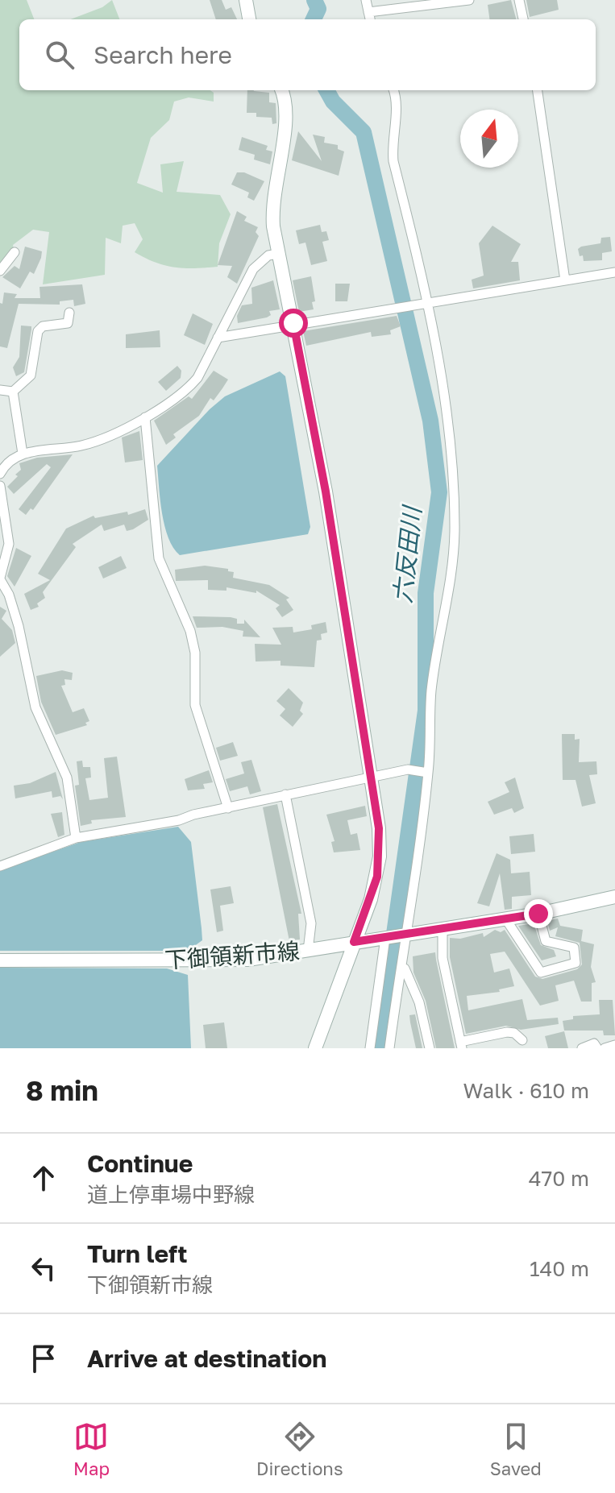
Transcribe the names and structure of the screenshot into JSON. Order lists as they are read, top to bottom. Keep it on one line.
{"streets":{"main road":["下御領新市線"]},"water":["六反田川"],"north":"top","page":{"search":"Search here","heading":["8 min","Walk · 610 m"],"list":[["Continue","道上停車場中野線","470 m"],["Turn left","下御領新市線","140 m"],"Arrive at destination"],"nav":["Map","Directions","Saved"]}}
